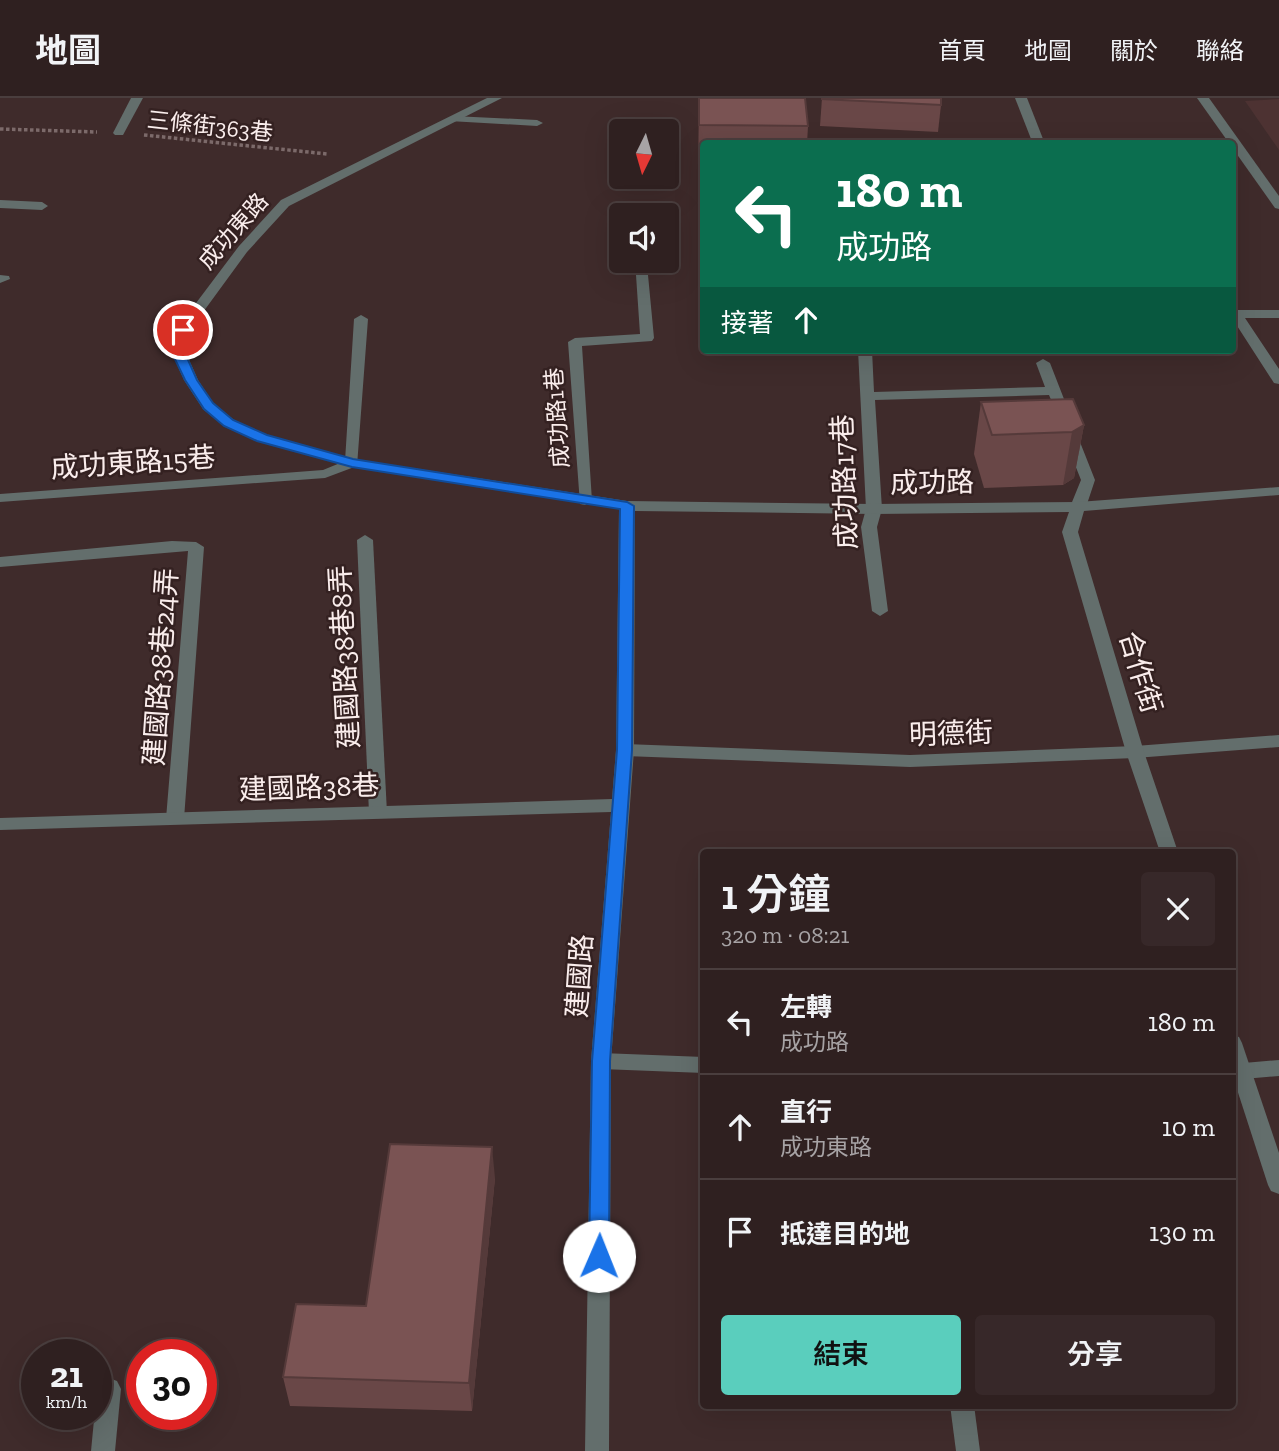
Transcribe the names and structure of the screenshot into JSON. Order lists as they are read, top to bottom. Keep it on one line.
{"streets":{"street":["成功東路","成功路1巷","成功東路15巷","成功路17巷","成功路","建國路38巷8弄","建國路38巷24弄","合作街","明德街","建國路38巷","建國路"],"path":["三條街363巷"]},"crossings":[["三條街363巷","成功東路"],["成功東路","成功路1巷"],["成功東路","成功東路15巷"],["成功東路","成功路"],["成功路1巷","成功路"],["成功路17巷","成功路"],["成功路","合作街"],["成功路","建國路"],["建國路38巷8弄","建國路38巷"],["建國路38巷24弄","建國路38巷"],["合作街","明德街"],["明德街","建國路"],["建國路38巷","建國路"]],"north":"bottom","page":{"header":"地圖","nav":["首頁","地圖","關於","聯絡"],"turn":["180 m","成功路"],"then":"接著","heading":["1 分鐘","320 m · 08:21"],"list":[{"name":"左轉","note":"成功路","value":"180 m"},{"name":"直行","note":"成功東路","value":"10 m"},{"name":"抵達目的地","value":"130 m"}],"buttons":["結束","分享"],"speed":"21 km/h","limit":"30"}}
